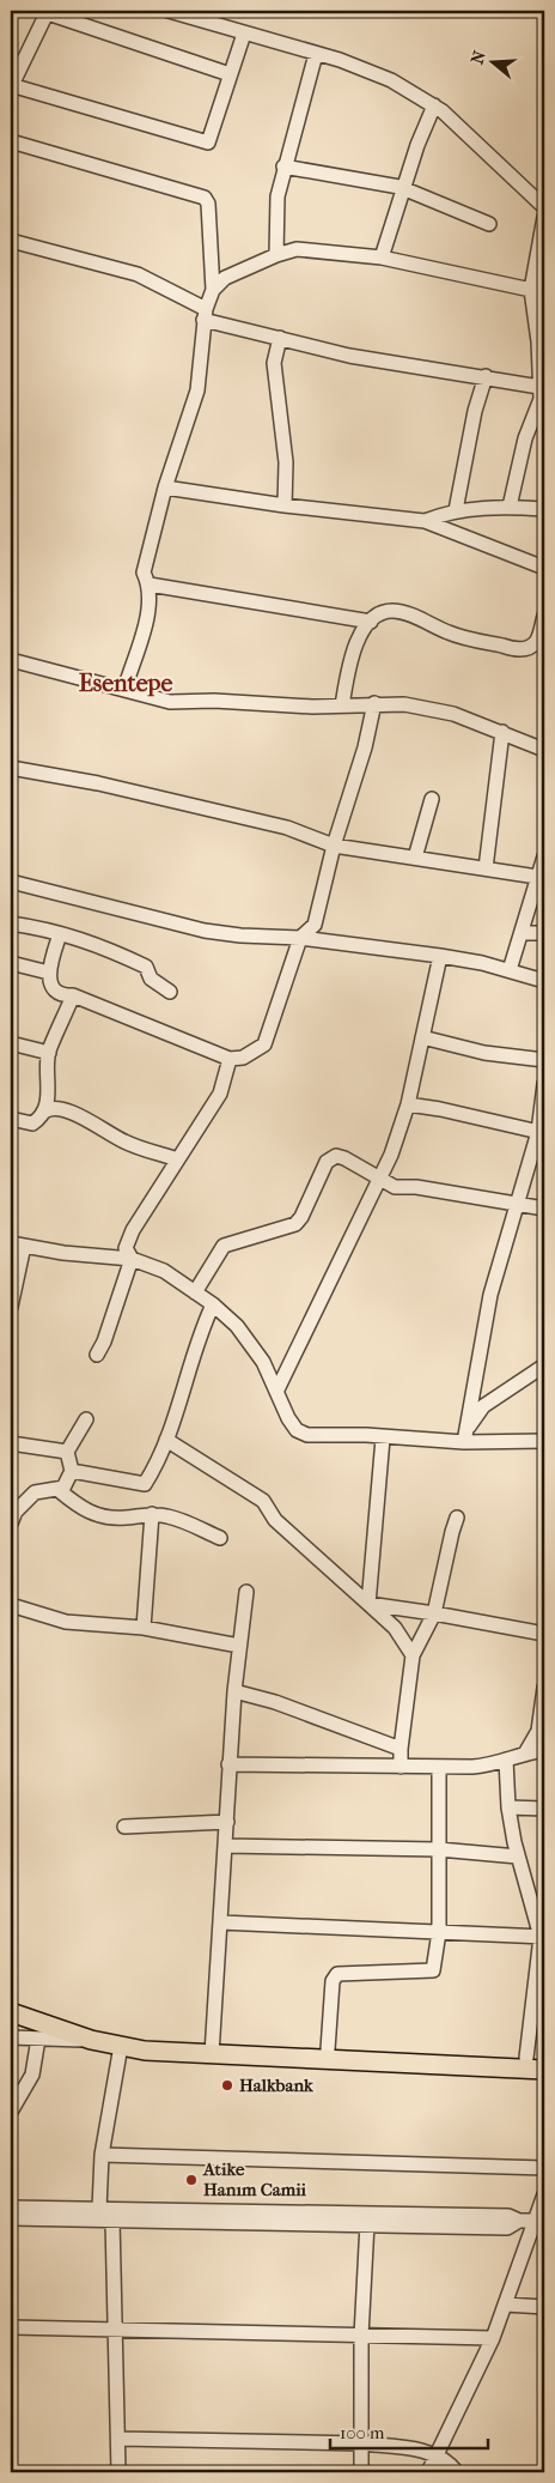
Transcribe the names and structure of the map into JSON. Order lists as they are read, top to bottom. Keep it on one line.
{"districts":["Esentepe"],"places":["Halkbank","Atike Hanım Camii"],"scale_bar":"100 m","north":"left"}
